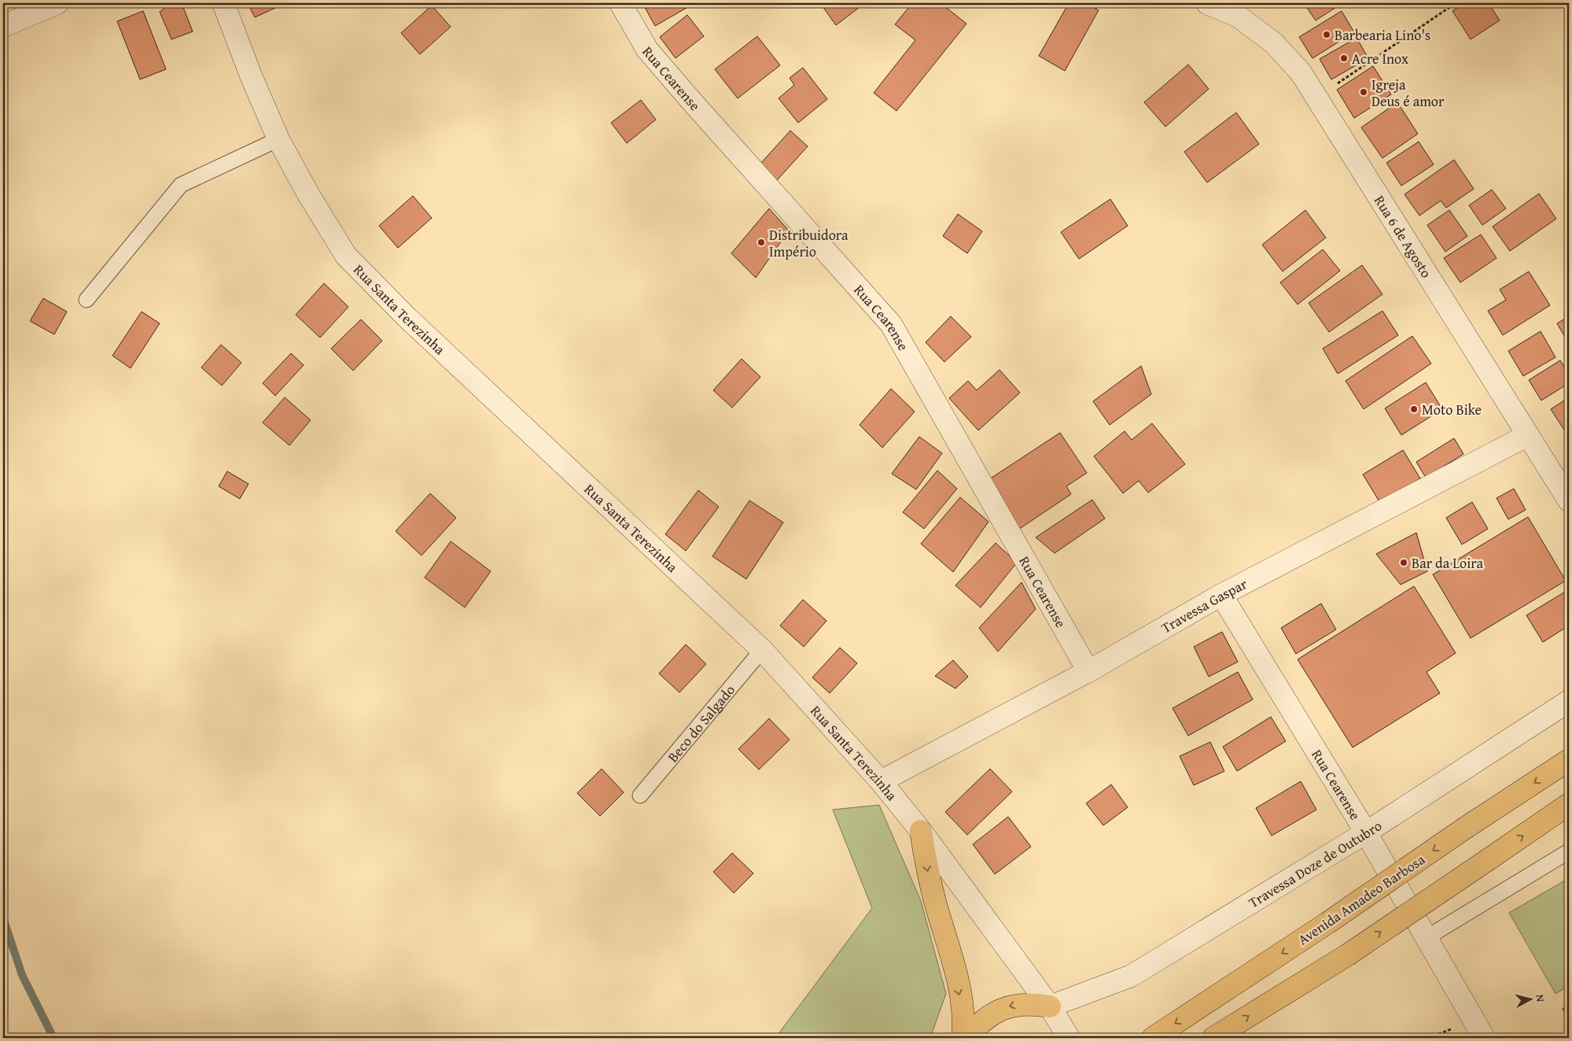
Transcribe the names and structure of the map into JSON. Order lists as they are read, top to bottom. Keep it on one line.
{"streets":{"main road":["Avenida Amadeo Barbosa"],"street":["Rua Cearense","Rua 6 de Agosto","Rua Santa Terezinha","Travessa Gaspar","Travessa Doze de Outubro"],"lane":["Beco do Salgado"]},"crossings":[["Rua Cearense","Travessa Gaspar"],["Rua Cearense","Travessa Doze de Outubro"],["Rua 6 de Agosto","Travessa Gaspar"],["Rua Santa Terezinha","Travessa Gaspar"],["Rua Santa Terezinha","Beco do Salgado"],["Rua Santa Terezinha","Travessa Doze de Outubro"]],"places":["Barbearia Lino's","Acre Inox","Igreja Deus é amor","Distribuidora Império","Moto Bike","Bar da Loira"],"north":"right"}
